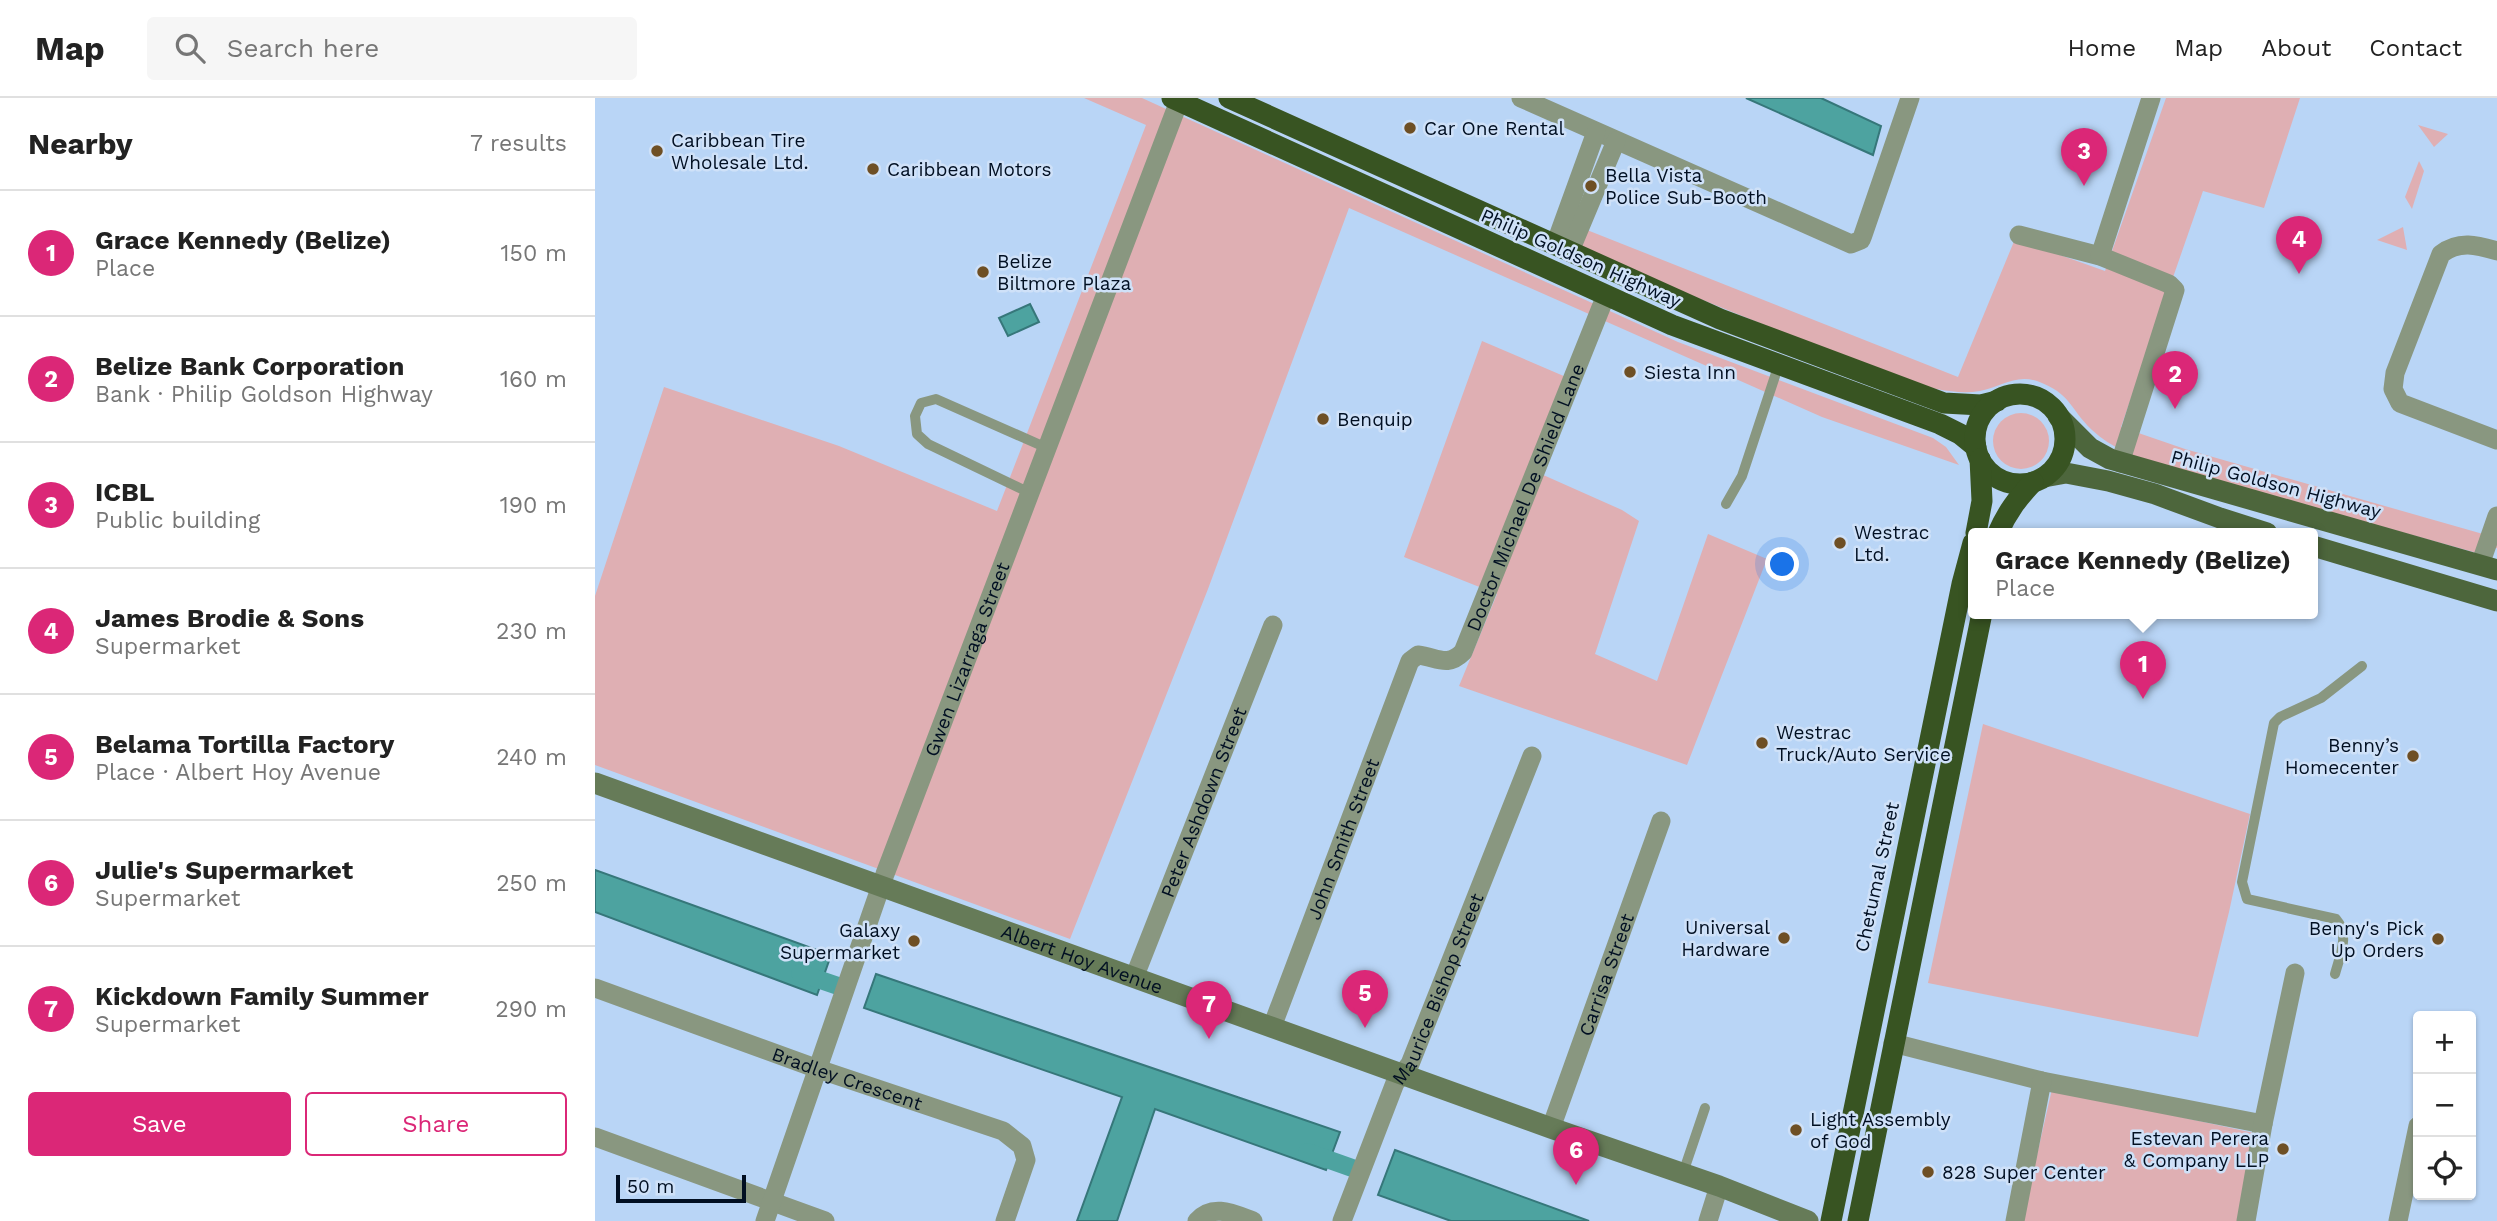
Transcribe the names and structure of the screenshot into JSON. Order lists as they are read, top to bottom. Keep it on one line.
{"streets":{"highway":["Philip Goldson Highway","Chetumal Street"],"street":["Doctor Michael De Shield Lane","Gwen Lizarraga Street","Peter Ashdown Street","John Smith Street","Albert Hoy Avenue","Carrisa Street","Maurice Bishop Street","Bradley Crescent"]},"crossings":[["Philip Goldson Highway","Doctor Michael De Shield Lane"],["Philip Goldson Highway","Gwen Lizarraga Street"],["Doctor Michael De Shield Lane","John Smith Street"],["Gwen Lizarraga Street","Albert Hoy Avenue"],["Gwen Lizarraga Street","Bradley Crescent"],["Peter Ashdown Street","Albert Hoy Avenue"],["John Smith Street","Albert Hoy Avenue"],["Albert Hoy Avenue","Carrisa Street"],["Albert Hoy Avenue","Maurice Bishop Street"]],"places":["Car One Rental","Caribbean Tire Wholesale Ltd.","Caribbean Motors","Bella Vista Police Sub-Booth","Belize Biltmore Plaza","Siesta Inn","Benquip","Westrac Ltd.","Westrac Truck/Auto Service","Benny’s Homecenter","Universal Hardware","Benny's Pick Up Orders","Galaxy Supermarket","Light Assembly of God","Estevan Perera & Company LLP","828 Super Center"],"scale_bar":"50 m","page":{"header":"Map","search":"Search here","nav":["Home","Map","About","Contact"],"heading":["Nearby","7 results"],"pins":["3","4","2","1","5","7","6"],"list":[{"mark":"1","name":"Grace Kennedy (Belize)","note":"Place","value":"150 m"},{"mark":"2","name":"Belize Bank Corporation","note":"Bank · Philip Goldson Highway","value":"160 m"},{"mark":"3","name":"ICBL","note":"Public building","value":"190 m"},{"mark":"4","name":"James Brodie & Sons","note":"Supermarket","value":"230 m"},{"mark":"5","name":"Belama Tortilla Factory","note":"Place · Albert Hoy Avenue","value":"240 m"},{"mark":"6","name":"Julie's Supermarket","note":"Supermarket","value":"250 m"},{"mark":"7","name":"Kickdown Family Summer","note":"Supermarket","value":"290 m"}],"popup":["Grace Kennedy (Belize)","Place"],"map_buttons":["+","−"],"buttons":["Save","Share"],"scale":"50 m"}}
